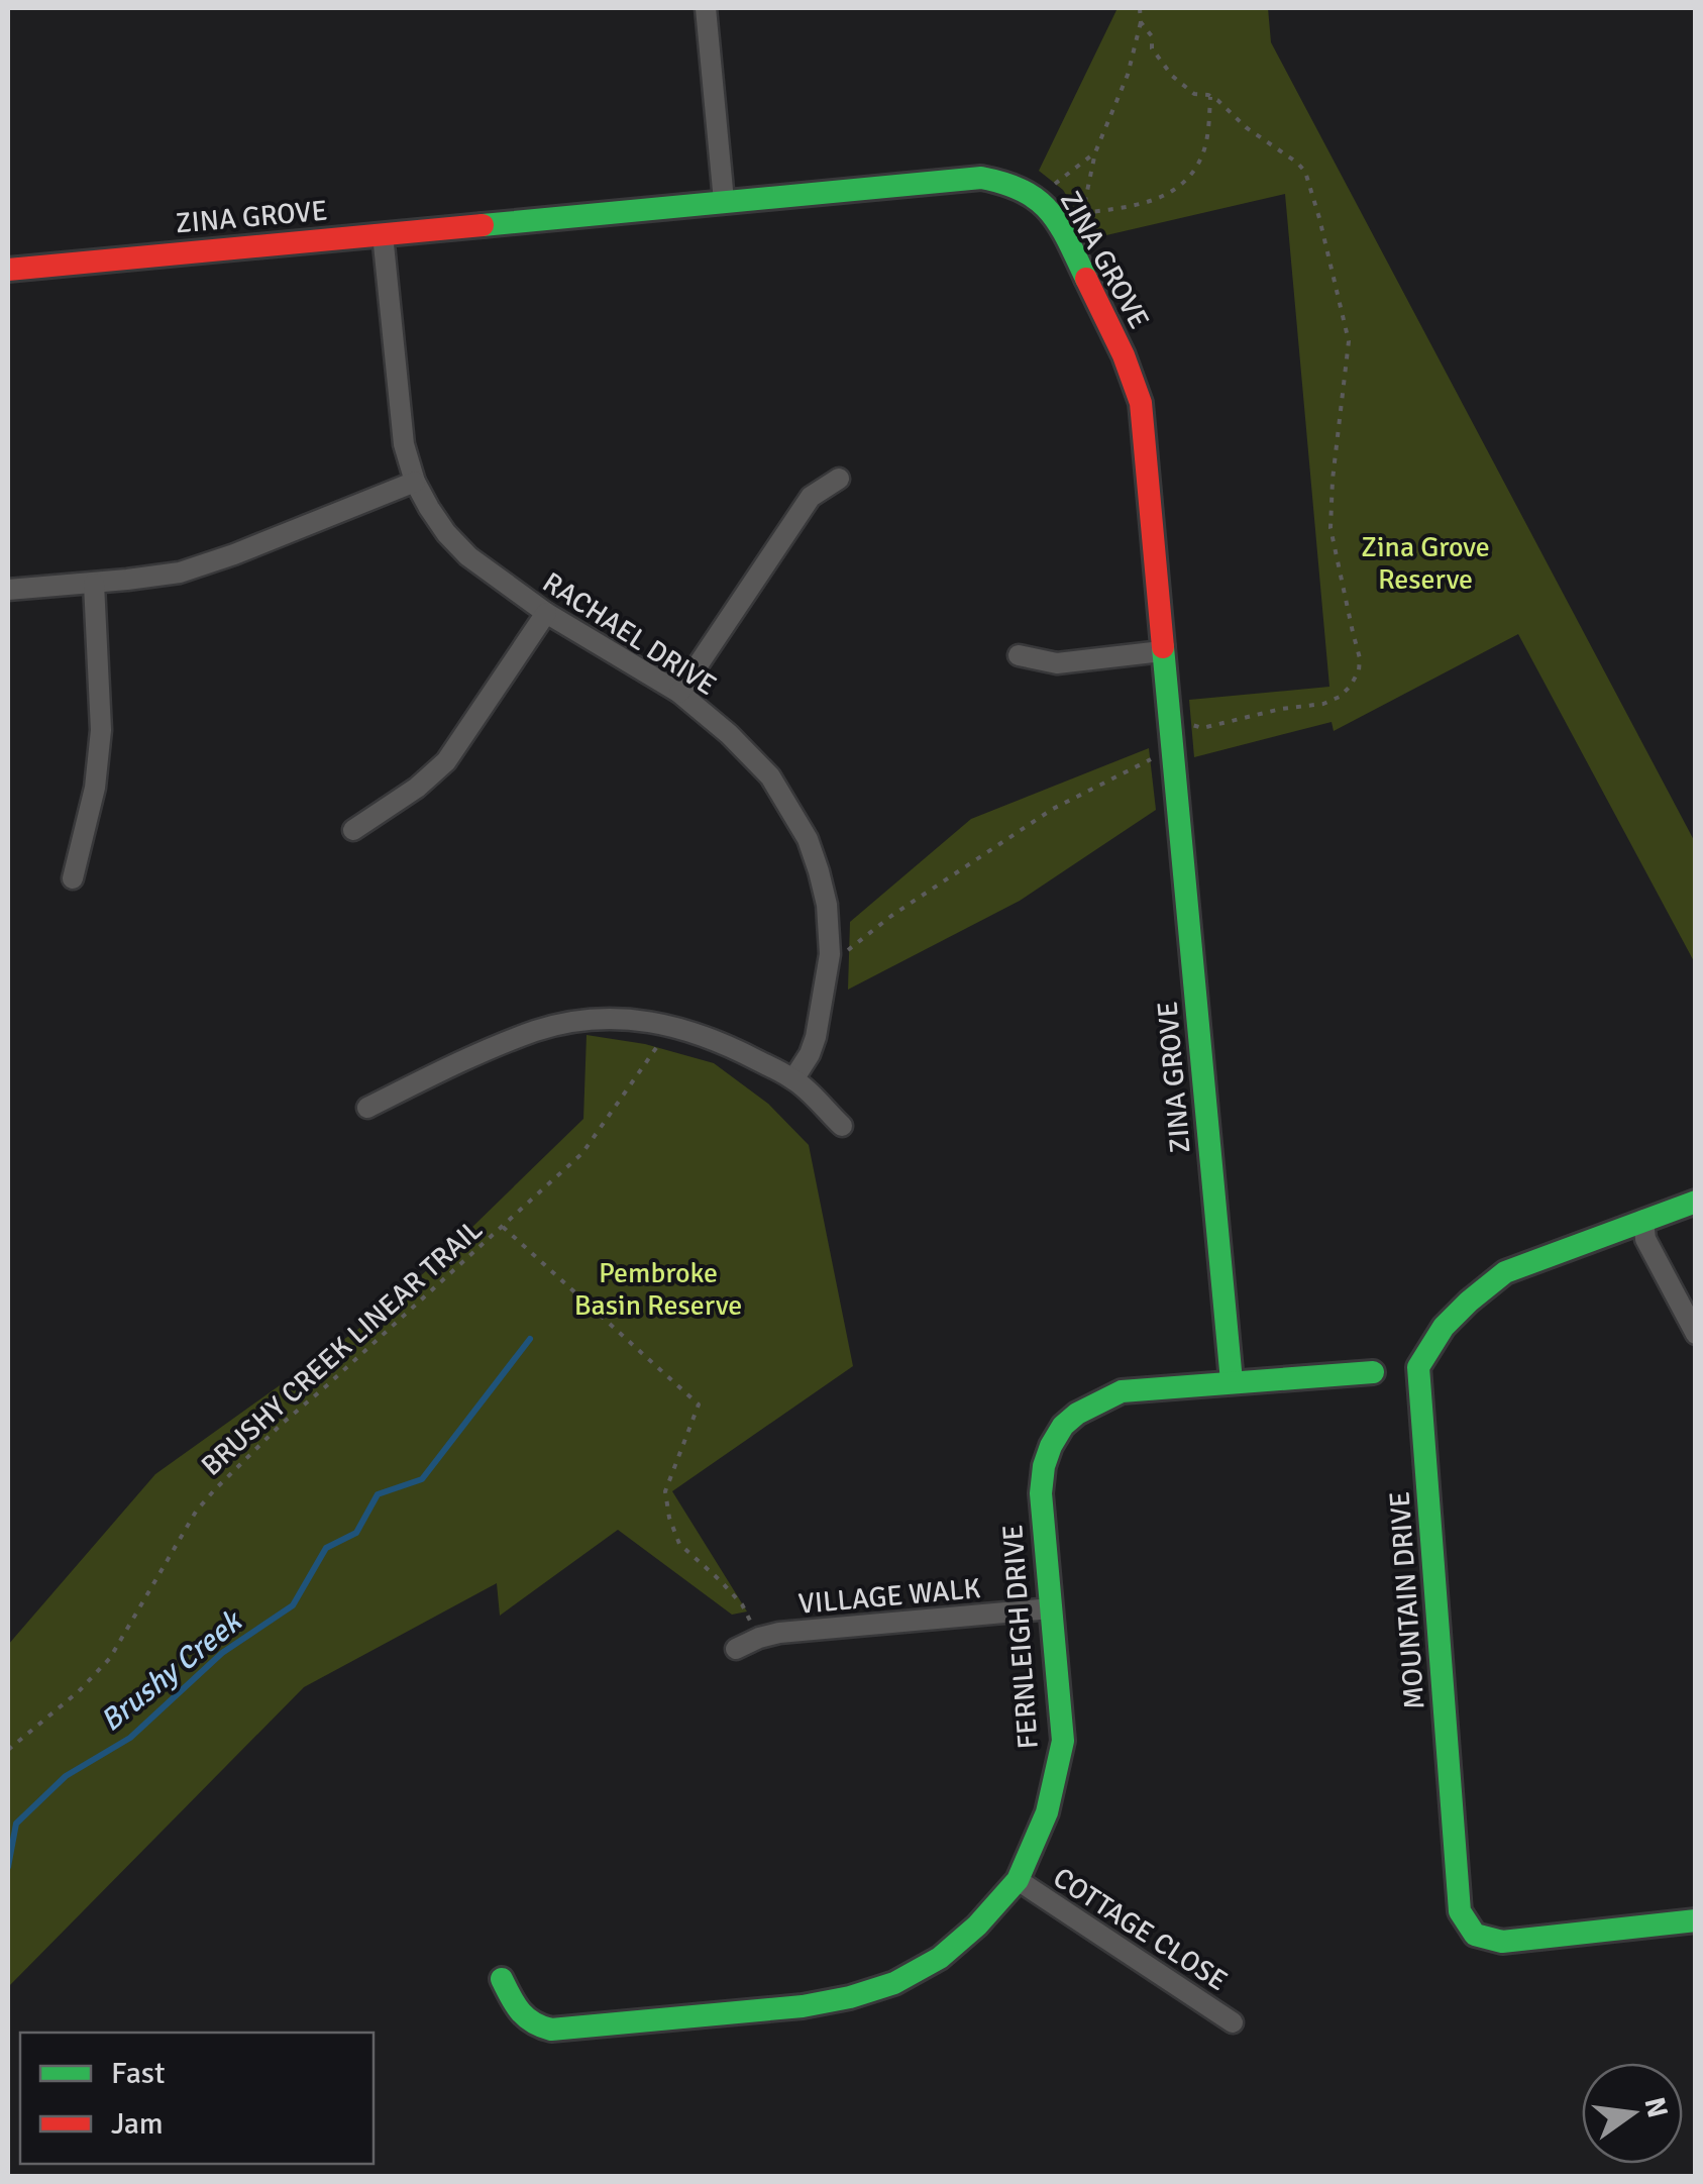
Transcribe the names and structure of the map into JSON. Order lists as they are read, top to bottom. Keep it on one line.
{"streets":{"street":["ZINA GROVE","RACHAEL DRIVE","VILLAGE WALK","MOUNTAIN DRIVE","FERNLEIGH DRIVE","COTTAGE CLOSE"],"path":["BRUSHY CREEK LINEAR TRAIL"]},"crossings":[["ZINA GROVE","RACHAEL DRIVE"],["ZINA GROVE","FERNLEIGH DRIVE"],["VILLAGE WALK","FERNLEIGH DRIVE"],["FERNLEIGH DRIVE","COTTAGE CLOSE"]],"water":["Brushy Creek"],"parks":["Zina Grove Reserve","Pembroke Basin Reserve"],"legend":["Fast","Jam"],"north":"right"}
